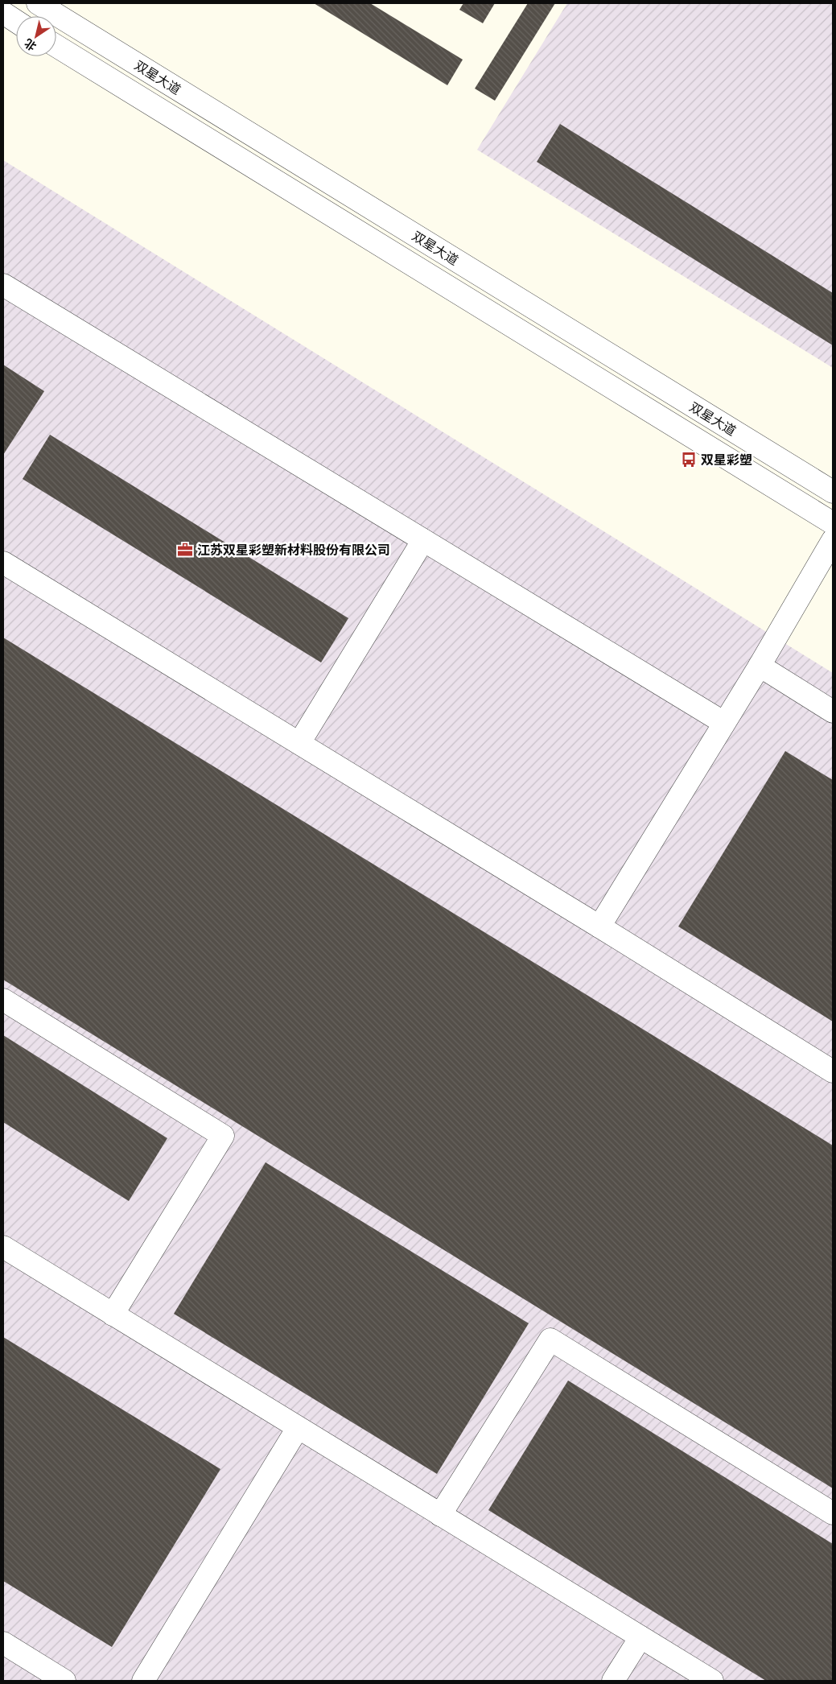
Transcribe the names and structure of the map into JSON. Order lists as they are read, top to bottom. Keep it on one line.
{"streets":{"street":["双星大道"]},"places":{"bus stop":["双星彩塑"],"office":["江苏双星彩塑新材料股份有限公司"]},"north":"bottom left"}
